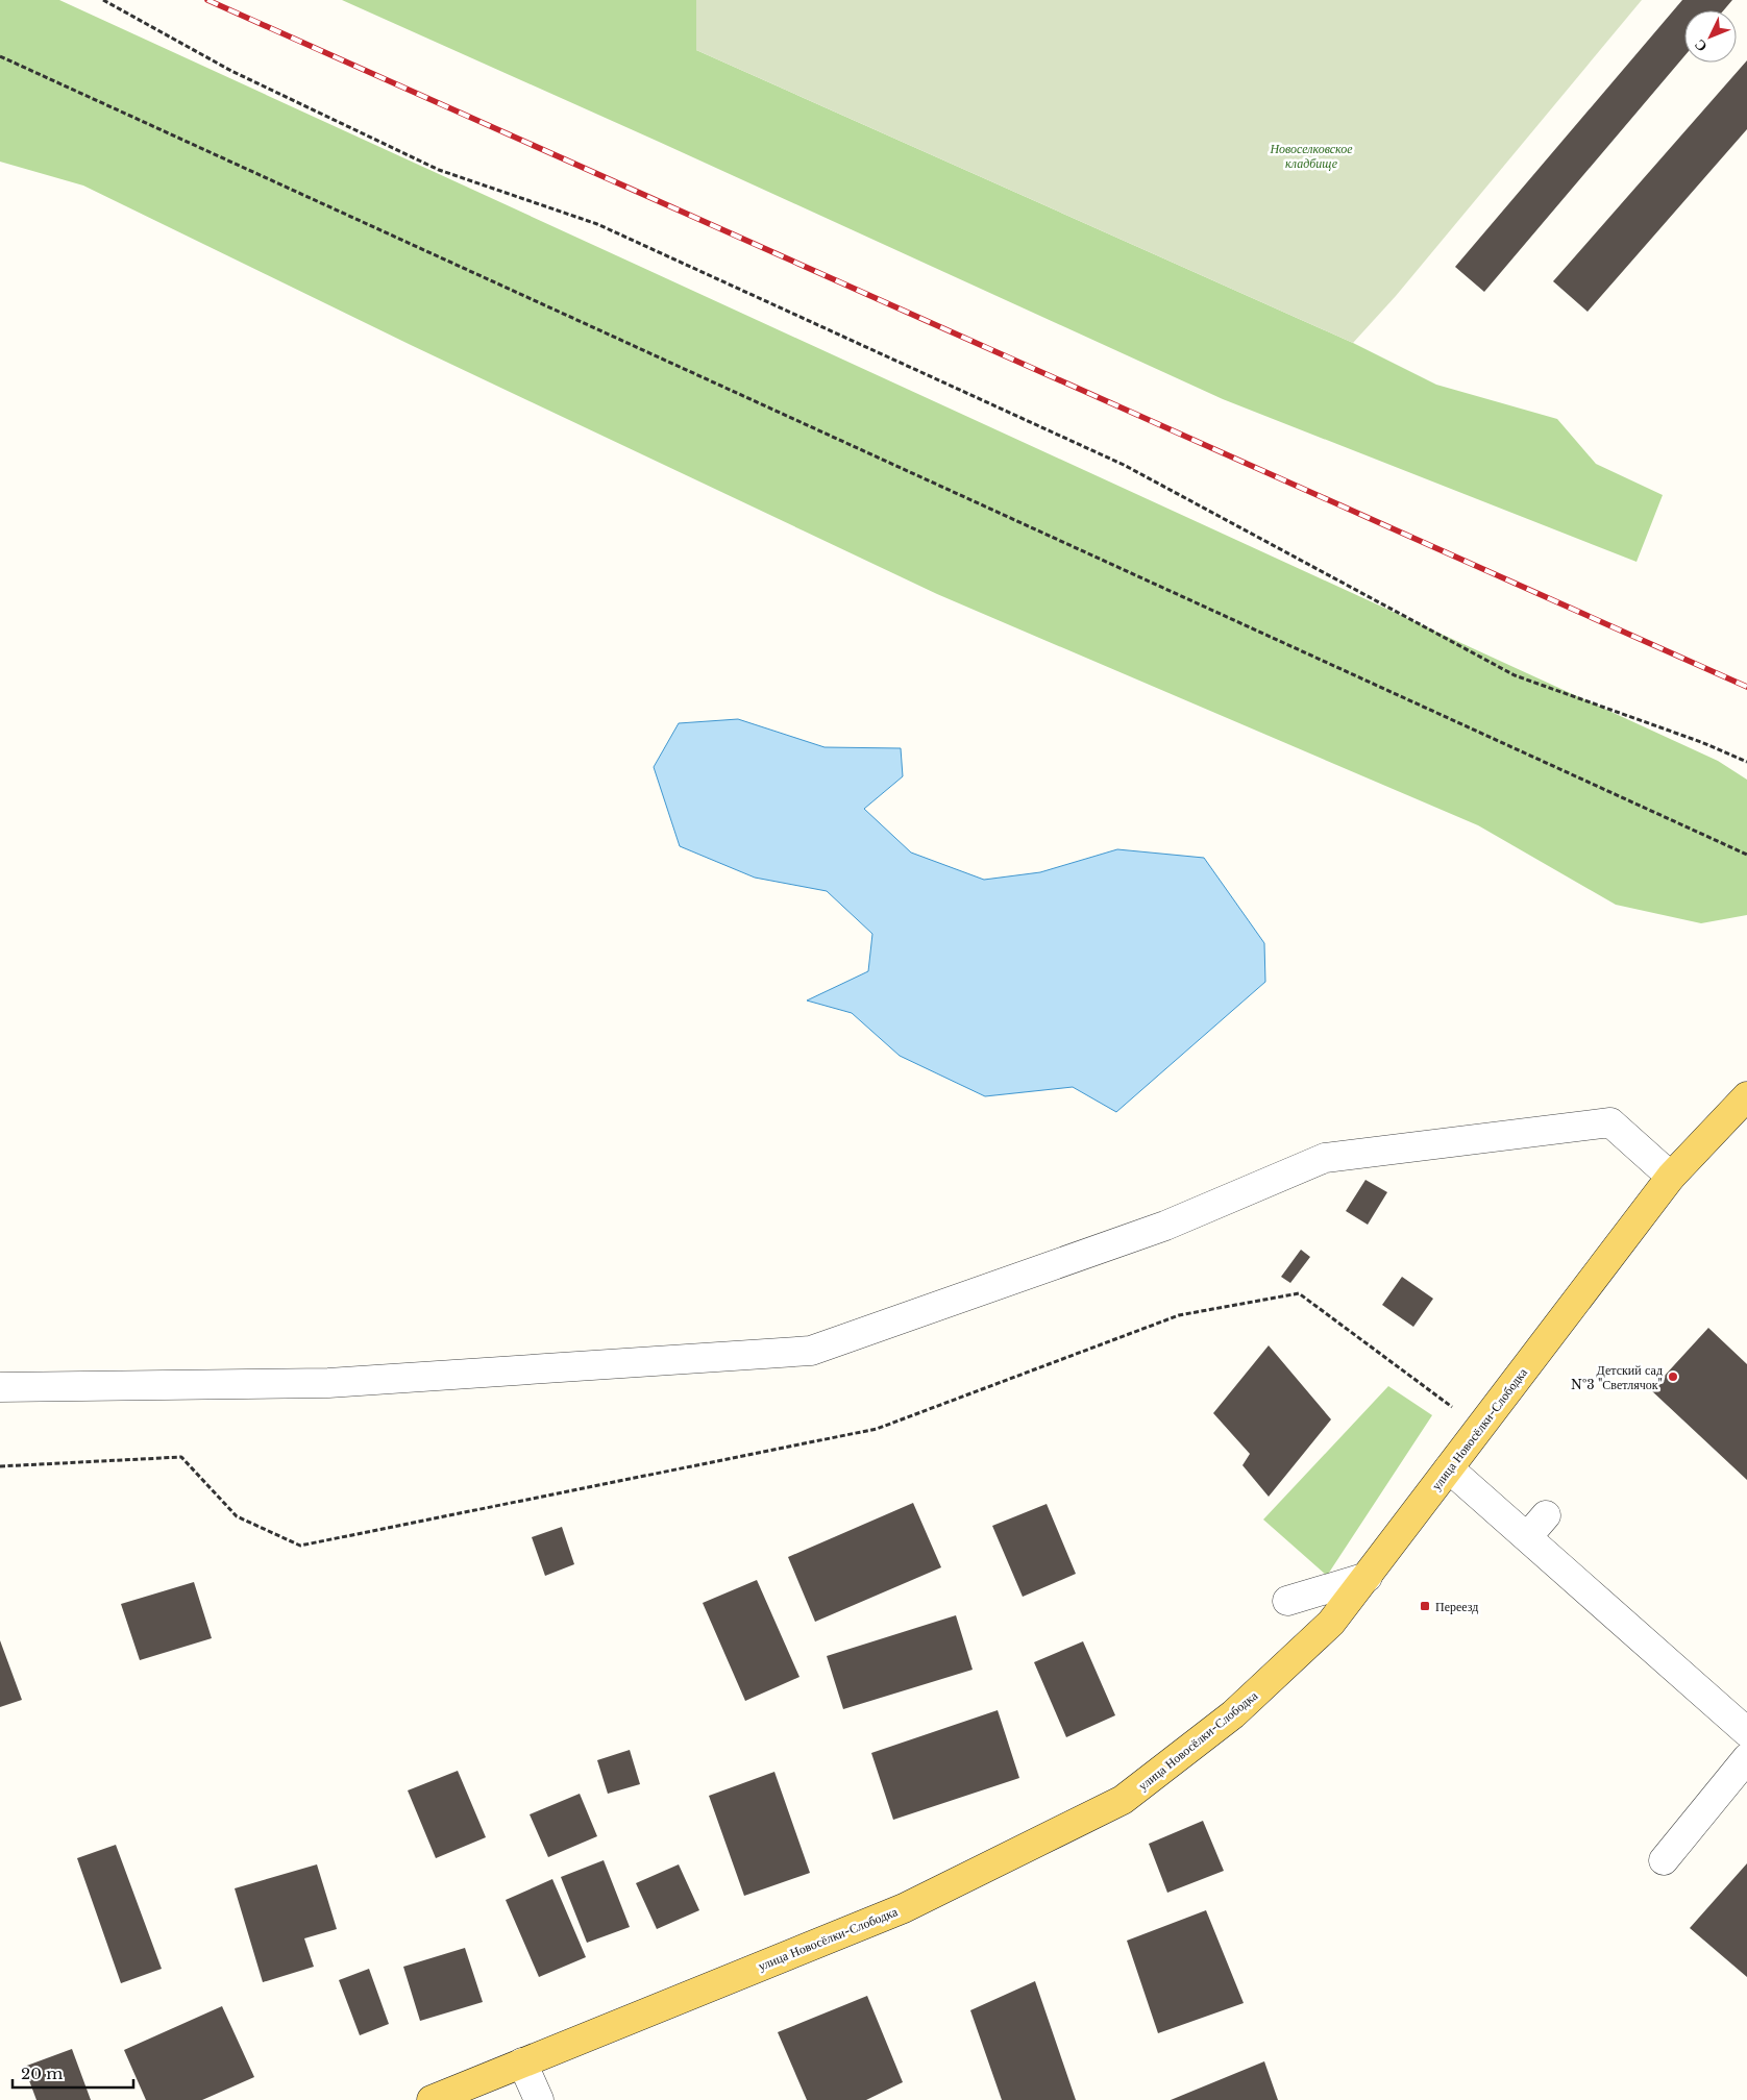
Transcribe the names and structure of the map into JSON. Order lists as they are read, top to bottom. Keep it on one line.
{"streets":{"main road":["улица Новосёлки-Слободка"]},"parks":["Новоселковское кладбище"],"places":{"other":["Детский сад №3 \"Светлячок\""],"transit":["Переезд"]},"scale_bar":"20 m","north":"bottom left"}
